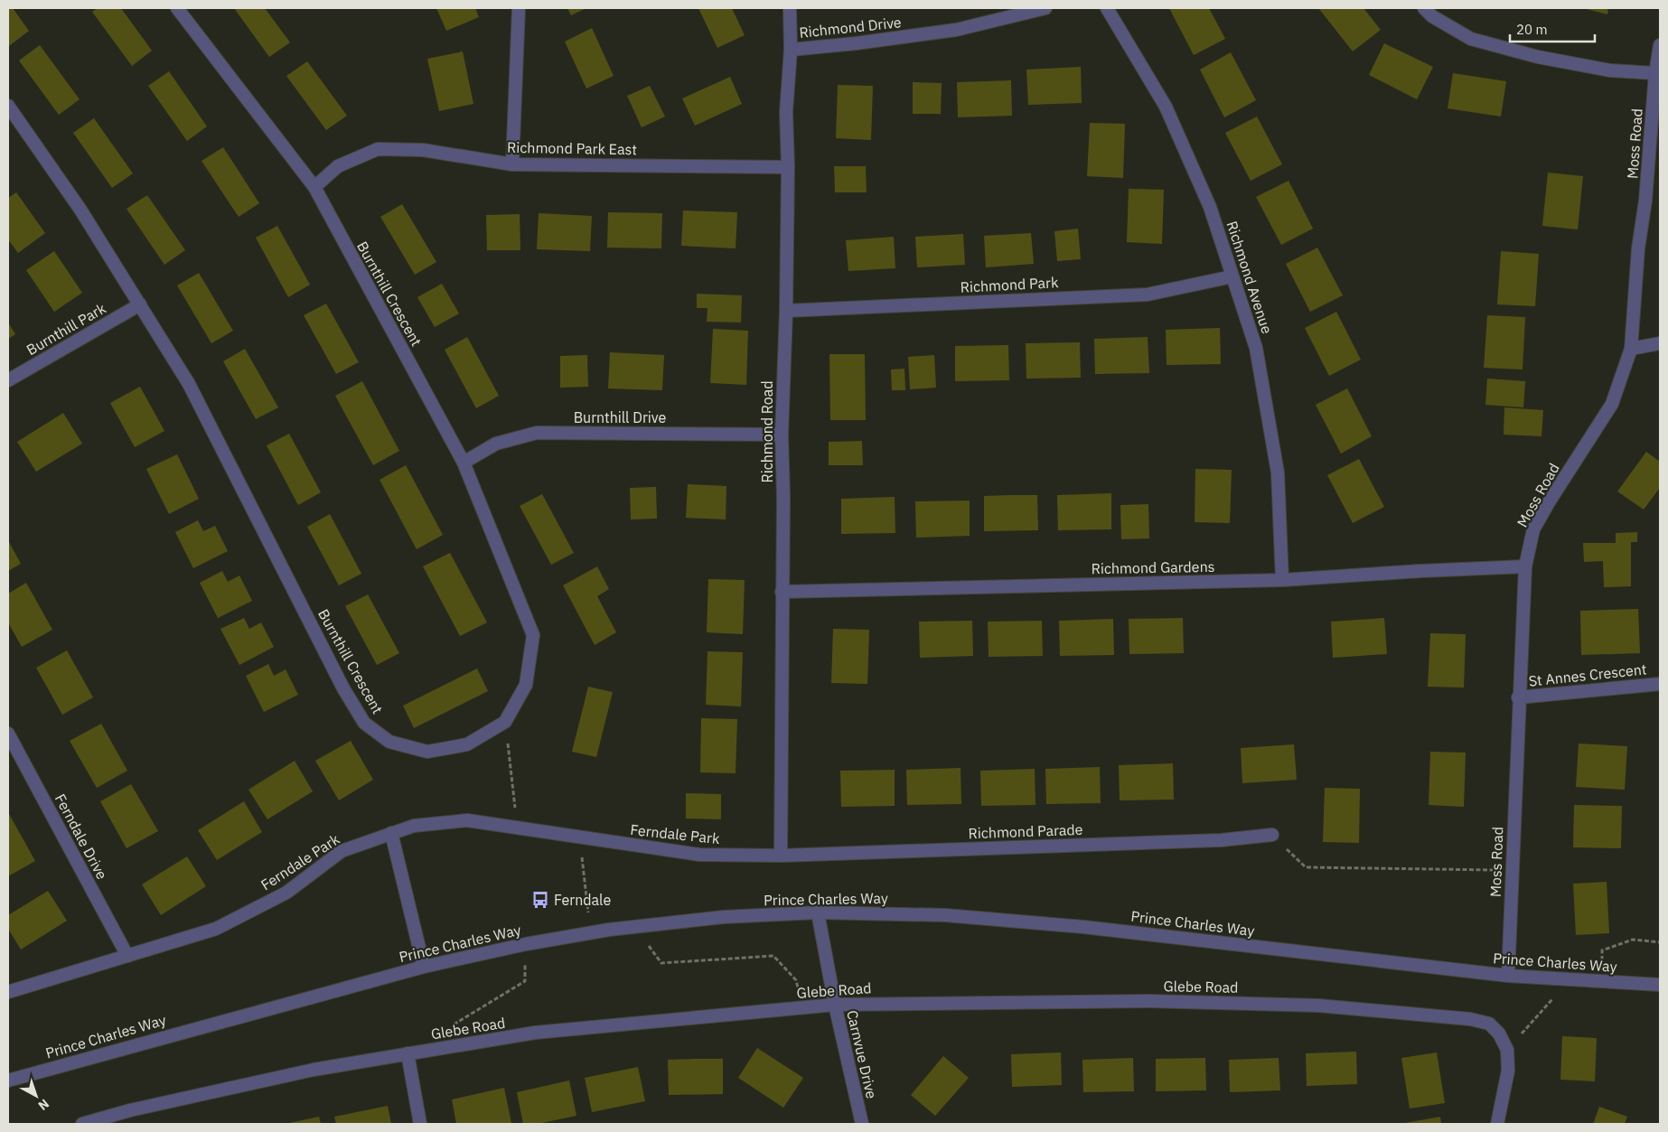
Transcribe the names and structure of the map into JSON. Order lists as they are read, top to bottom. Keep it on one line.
{"streets":{"street":["Richmond Drive","Moss Road","Richmond Park East","Richmond Avenue","Richmond Park","Burnthill Crescent","Burnthill Park","Burnthill Drive","Richmond Road","Richmond Gardens","St Annes Crescent","Richmond Parade","Ferndale Park","Ferndale Drive","Prince Charles Way","Glebe Road","Carnvue Drive"]},"crossings":[["Richmond Drive","Richmond Road"],["Moss Road","Richmond Gardens"],["Moss Road","St Annes Crescent"],["Moss Road","Prince Charles Way"],["Richmond Park East","Burnthill Crescent"],["Richmond Park East","Richmond Road"],["Richmond Avenue","Richmond Park"],["Richmond Avenue","Richmond Gardens"],["Richmond Park","Richmond Road"],["Burnthill Crescent","Burnthill Park"],["Burnthill Crescent","Burnthill Drive"],["Burnthill Drive","Richmond Road"],["Richmond Road","Richmond Gardens"],["Richmond Road","Richmond Parade"],["Richmond Road","Ferndale Park"],["Richmond Parade","Ferndale Park"],["Ferndale Park","Ferndale Drive"],["Prince Charles Way","Carnvue Drive"],["Glebe Road","Carnvue Drive"]],"places":{"bus stop":["Ferndale"]},"scale_bar":"20 m","north":"bottom right"}
